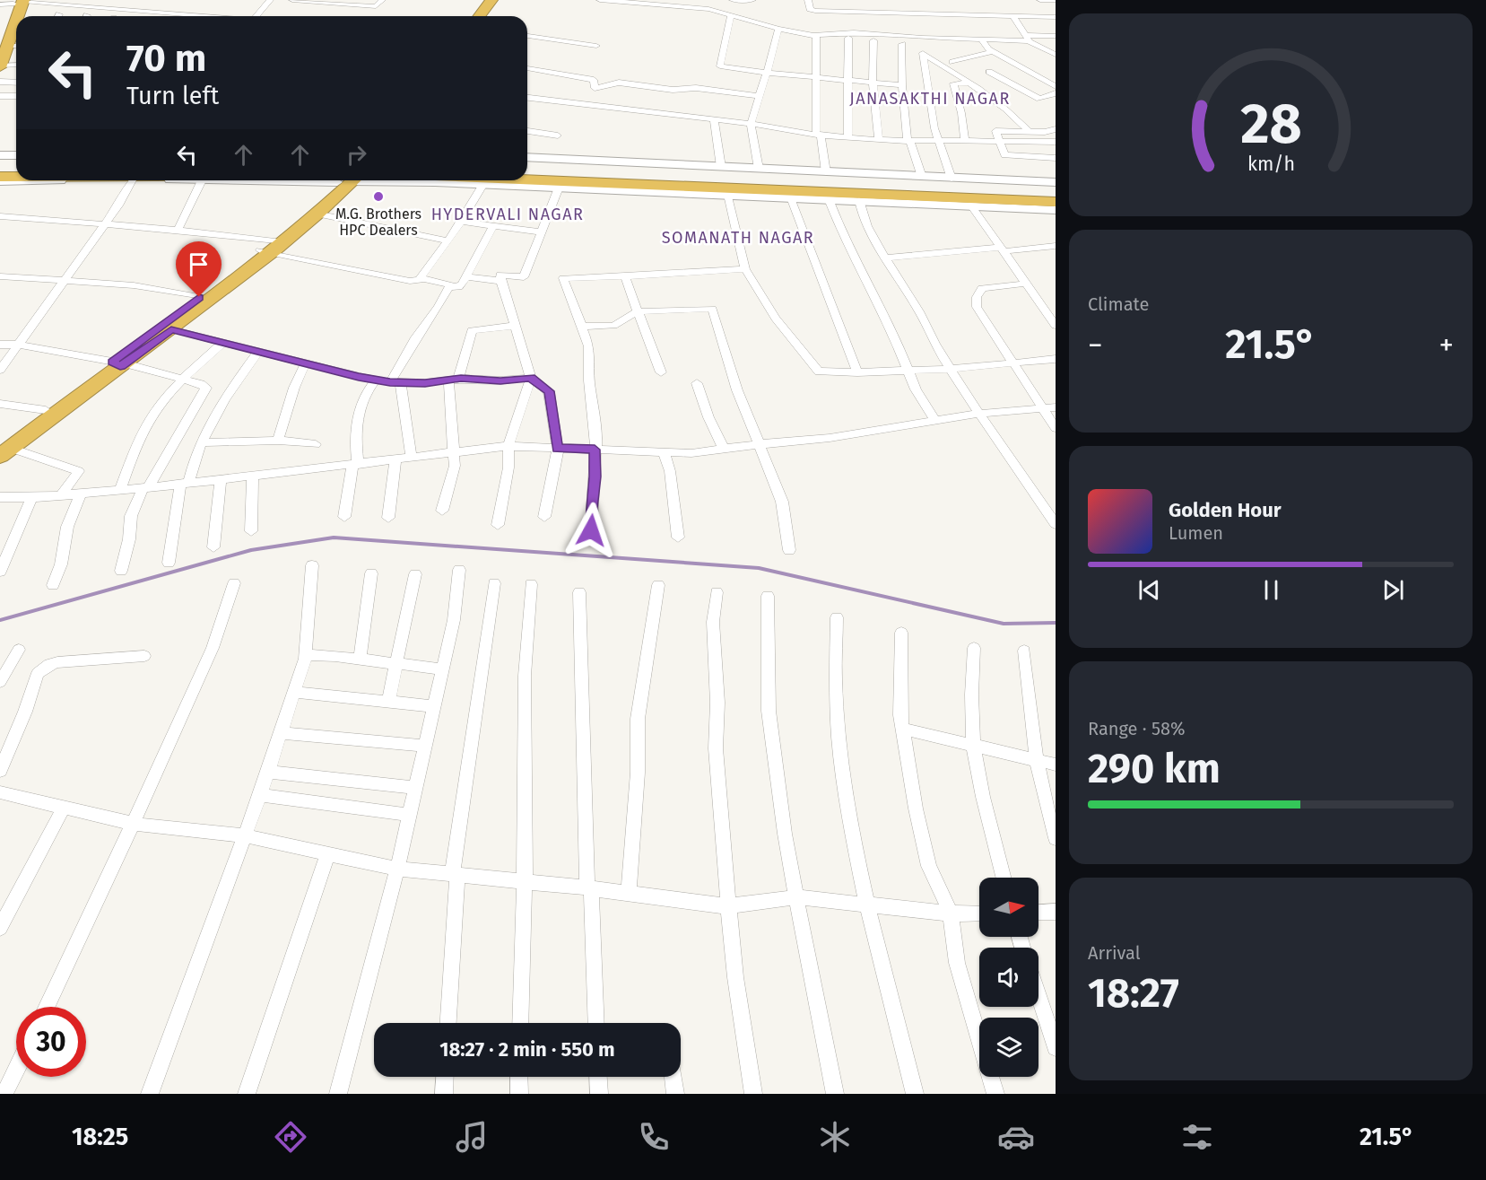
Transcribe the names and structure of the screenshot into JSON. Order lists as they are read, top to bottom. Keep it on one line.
{"districts":["JANASAKTHI NAGAR","HYDERVALI NAGAR","SOMANATH NAGAR"],"places":["M.G. Brothers HPC Dealers"],"north":"right","page":{"turn":["70 m","Turn left"],"tile":["Climate",["Range · 58%","290 km"],["Arrival","18:27"]],"heat":["−","21.5°","+"],"song":["Golden Hour","Lumen"],"limit":"30","trip":"18:27 · 2 min · 550 m","tabs":["18:25","21.5°"],"gauge":["28","km/h"]}}
